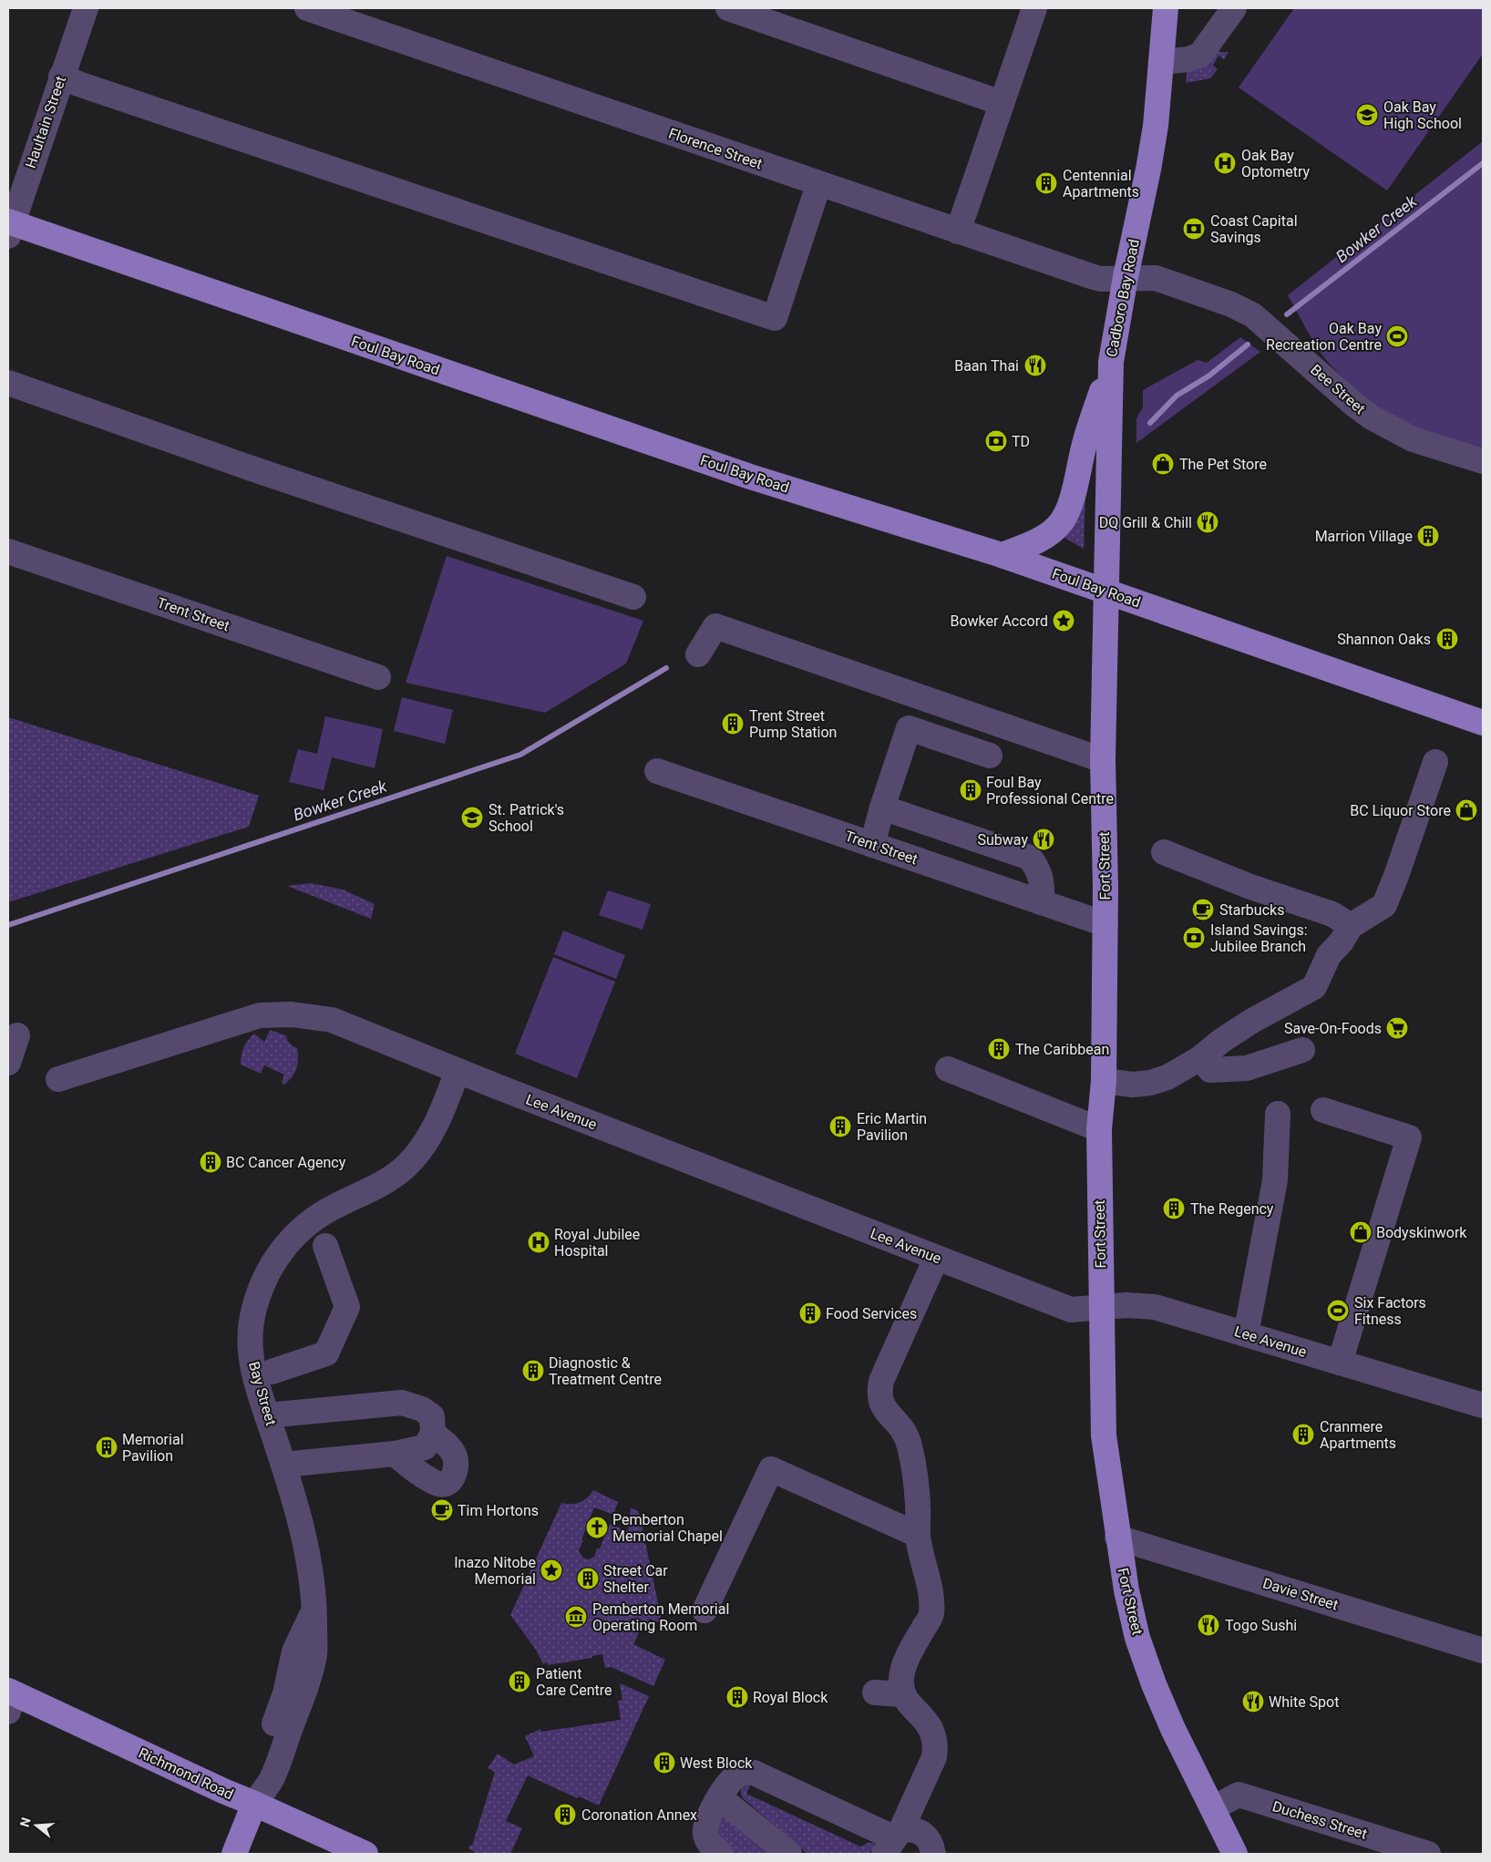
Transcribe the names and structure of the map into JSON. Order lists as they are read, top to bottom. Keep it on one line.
{"streets":{"main road":["Cadboro Bay Road","Foul Bay Road","Fort Street","Bay Street","Richmond Road"],"street":["Haultain Street","Florence Street","Bee Street","Trent Street","Lee Avenue","Davie Street","Duchess Street"]},"crossings":[["Haultain Street","Foul Bay Road"],["Florence Street","Cadboro Bay Road"],["Florence Street","Bee Street"],["Cadboro Bay Road","Foul Bay Road"],["Cadboro Bay Road","Bee Street"],["Cadboro Bay Road","Fort Street"],["Foul Bay Road","Fort Street"],["Trent Street","Fort Street"],["Fort Street","Lee Avenue"],["Fort Street","Davie Street"],["Fort Street","Duchess Street"],["Lee Avenue","Bay Street"],["Bay Street","Richmond Road"]],"water":["Bowker Creek"],"places":{"school or university":["Oak Bay High School","St. Patrick's School"],"hospital":["Oak Bay Optometry","Royal Jubilee Hospital"],"building":["Centennial Apartments","Marrion Village","Shannon Oaks","Trent Street Pump Station","Foul Bay Professional Centre","The Caribbean","Eric Martin Pavilion","BC Cancer Agency","The Regency","Food Services","Diagnostic & Treatment Centre","Cranmere Apartments","Memorial Pavilion","Street Car Shelter","Patient Care Centre","Royal Block","West Block","Coronation Annex"],"bank":["Coast Capital Savings","TD","Island Savings: Jubilee Branch"],"sports":["Oak Bay Recreation Centre","Six Factors Fitness"],"restaurant":["Baan Thai","DQ Grill & Chill","Subway","Togo Sushi","White Spot"],"shop":["The Pet Store","BC Liquor Store","Bodyskinwork"],"place":["Bowker Accord","Inazo Nitobe Memorial"],"cafe":["Starbucks","Tim Hortons"],"supermarket":["Save-On-Foods"],"church":["Pemberton Memorial Chapel"],"museum":["Pemberton Memorial Operating Room"]},"north":"left"}
